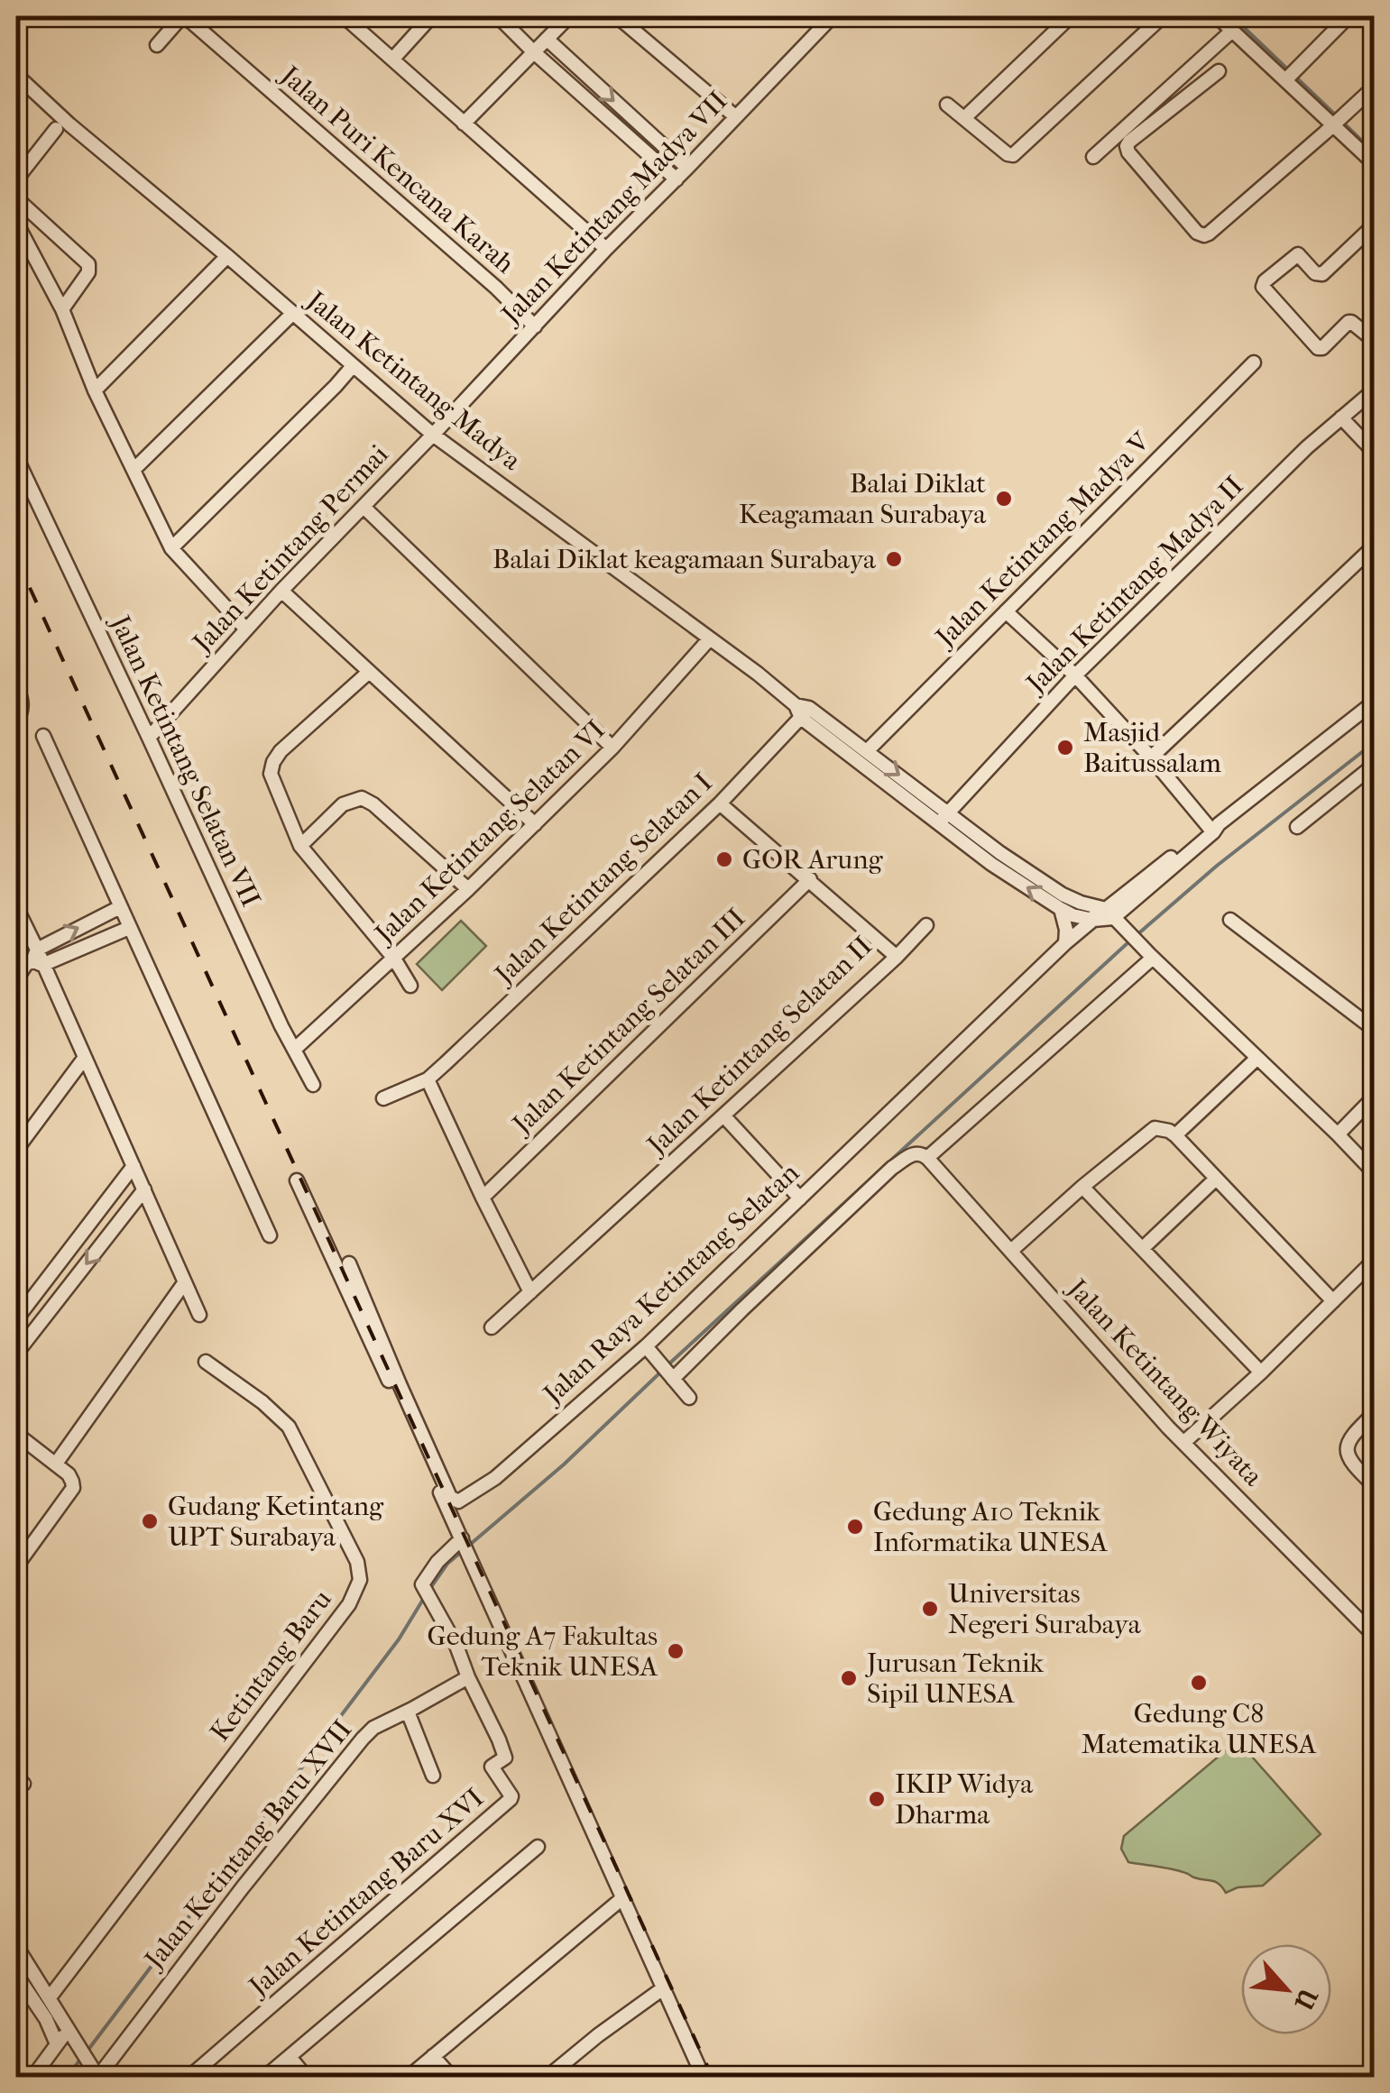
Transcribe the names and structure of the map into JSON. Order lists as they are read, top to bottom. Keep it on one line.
{"streets":{"street":["Jalan Puri Kencana Karah","Jalan Ketintang Madya VII","Jalan Ketintang Madya","Jalan Ketintang Madya V","Jalan Ketintang Permai","Jalan Ketintang Madya II","Jalan Ketintang Selatan VII","Jalan Ketintang Selatan VI","Jalan Ketintang Selatan I","Jalan Ketintang Selatan III","Jalan Ketintang Selatan II","Jalan Raya Ketintang Selatan","Jalan Ketintang Wiyata","Ketintang Baru","Jalan Ketintang Baru XVII","Jalan Ketintang Baru XVI"]},"crossings":[["Jalan Puri Kencana Karah","Jalan Ketintang Madya VII"],["Jalan Ketintang Madya VII","Jalan Ketintang Madya"],["Jalan Ketintang Madya VII","Jalan Ketintang Permai"],["Jalan Ketintang Madya","Jalan Ketintang Madya V"],["Jalan Ketintang Madya","Jalan Ketintang Permai"],["Jalan Ketintang Madya","Jalan Ketintang Madya II"],["Jalan Ketintang Madya","Jalan Ketintang Selatan VI"],["Jalan Ketintang Madya","Jalan Ketintang Selatan I"],["Jalan Ketintang Madya","Jalan Raya Ketintang Selatan"],["Jalan Ketintang Permai","Jalan Ketintang Selatan VII"],["Jalan Ketintang Selatan VII","Jalan Ketintang Selatan VI"],["Jalan Ketintang Selatan I","Jalan Ketintang Selatan II"],["Jalan Ketintang Selatan III","Jalan Ketintang Selatan II"],["Jalan Ketintang Baru XVII","Jalan Ketintang Baru XVI"]],"places":["Balai Diklat Keagamaan Surabaya","Balai Diklat keagamaan Surabaya","Masjid Baitussalam","GOR Arung","Gudang Ketintang UPT Surabaya","Gedung A10 Teknik Informatika UNESA","Universitas Negeri Surabaya","Gedung A7 Fakultas Teknik UNESA","Jurusan Teknik Sipil UNESA","Gedung C8 Matematika UNESA","IKIP Widya Dharma"],"north":"bottom right"}
